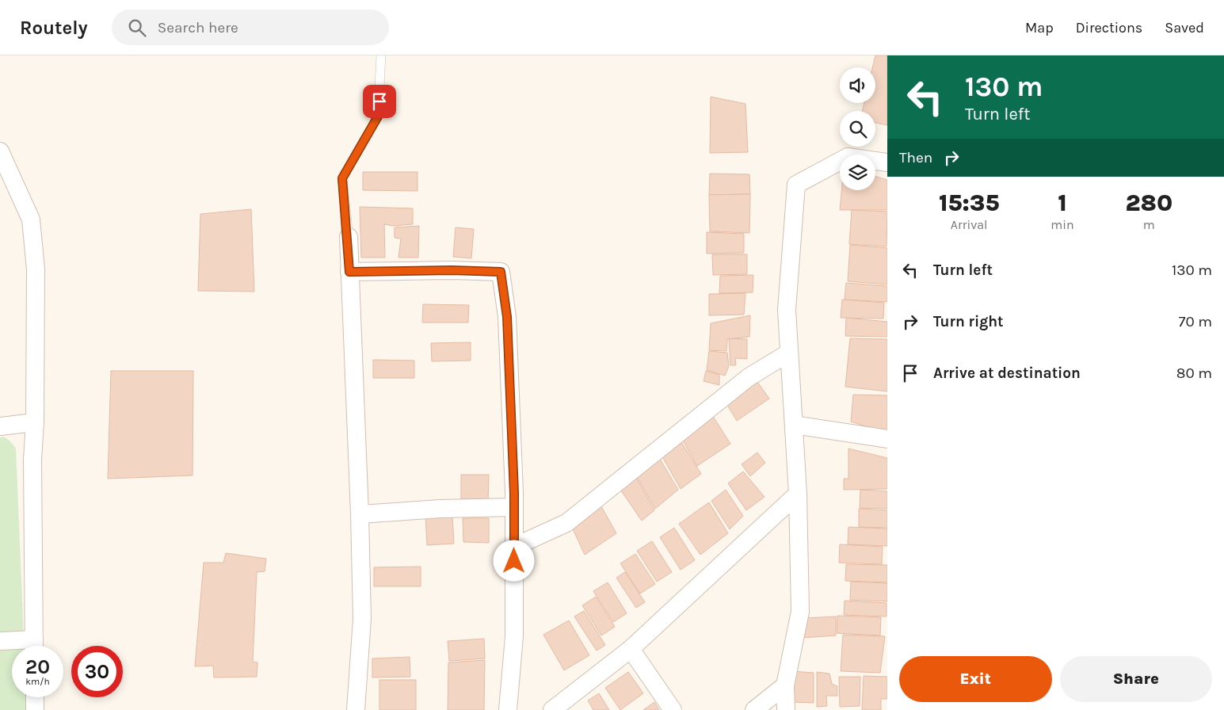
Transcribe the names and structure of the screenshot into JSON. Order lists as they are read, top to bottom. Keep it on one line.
{"page":{"header":"Routely","search":"Search here","nav":["Map","Directions","Saved"],"turn":["130 m","Turn left"],"then":"Then","eta":["15:35","Arrival","1","min","280","m"],"list":[{"name":"Turn left","value":"130 m"},{"name":"Turn right","value":"70 m"},{"name":"Arrive at destination","value":"80 m"}],"speed":"20 km/h","limit":"30","buttons":["Exit","Share"]}}
